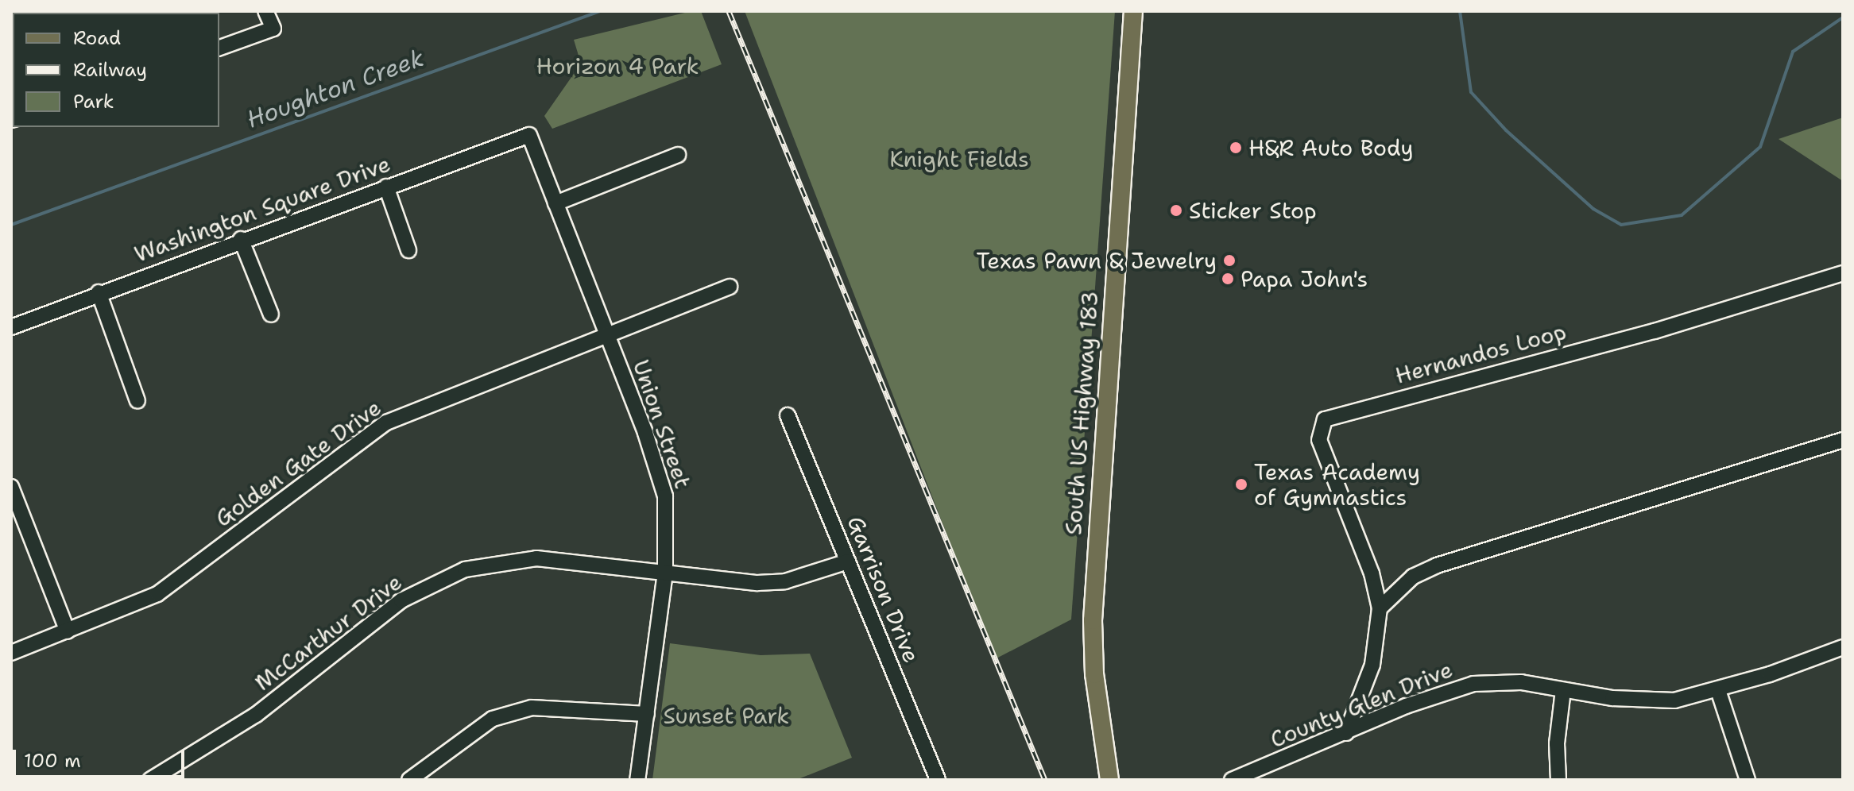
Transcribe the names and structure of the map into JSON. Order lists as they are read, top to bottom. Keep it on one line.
{"streets":{"main road":["South US Highway 183"],"street":["Washington Square Drive","Hernandos Loop","Union Street","Golden Gate Drive","Garrison Drive","McCarthur Drive","County Glen Drive"]},"crossings":[["Washington Square Drive","Union Street"],["Hernandos Loop","County Glen Drive"],["Union Street","Golden Gate Drive"],["Union Street","McCarthur Drive"],["Garrison Drive","McCarthur Drive"]],"water":["Houghton Creek"],"parks":["Horizon 4 Park","Knight Fields","Sunset Park"],"places":["H&R Auto Body","Sticker Stop","Texas Pawn & Jewelry","Papa John's","Texas Academy of Gymnastics"],"legend":["Road","Railway","Park"],"scale_bar":"100 m"}
